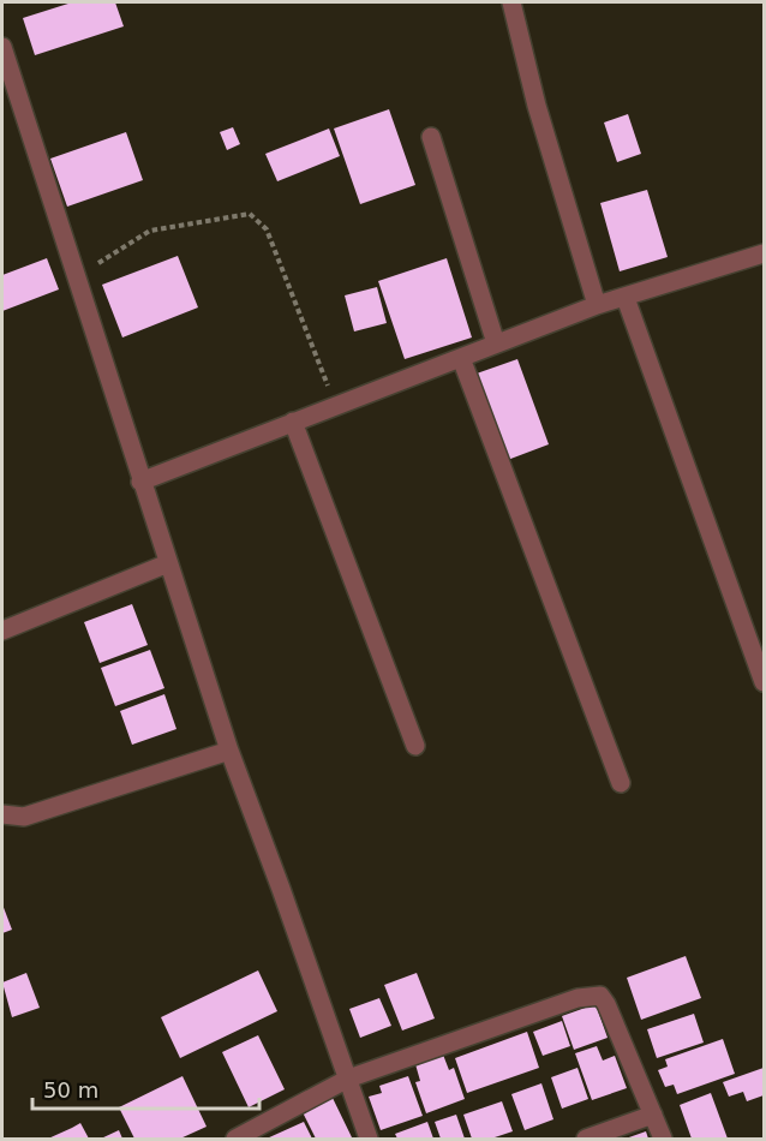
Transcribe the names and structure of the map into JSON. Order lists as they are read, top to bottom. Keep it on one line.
{"scale_bar":"50 m"}
